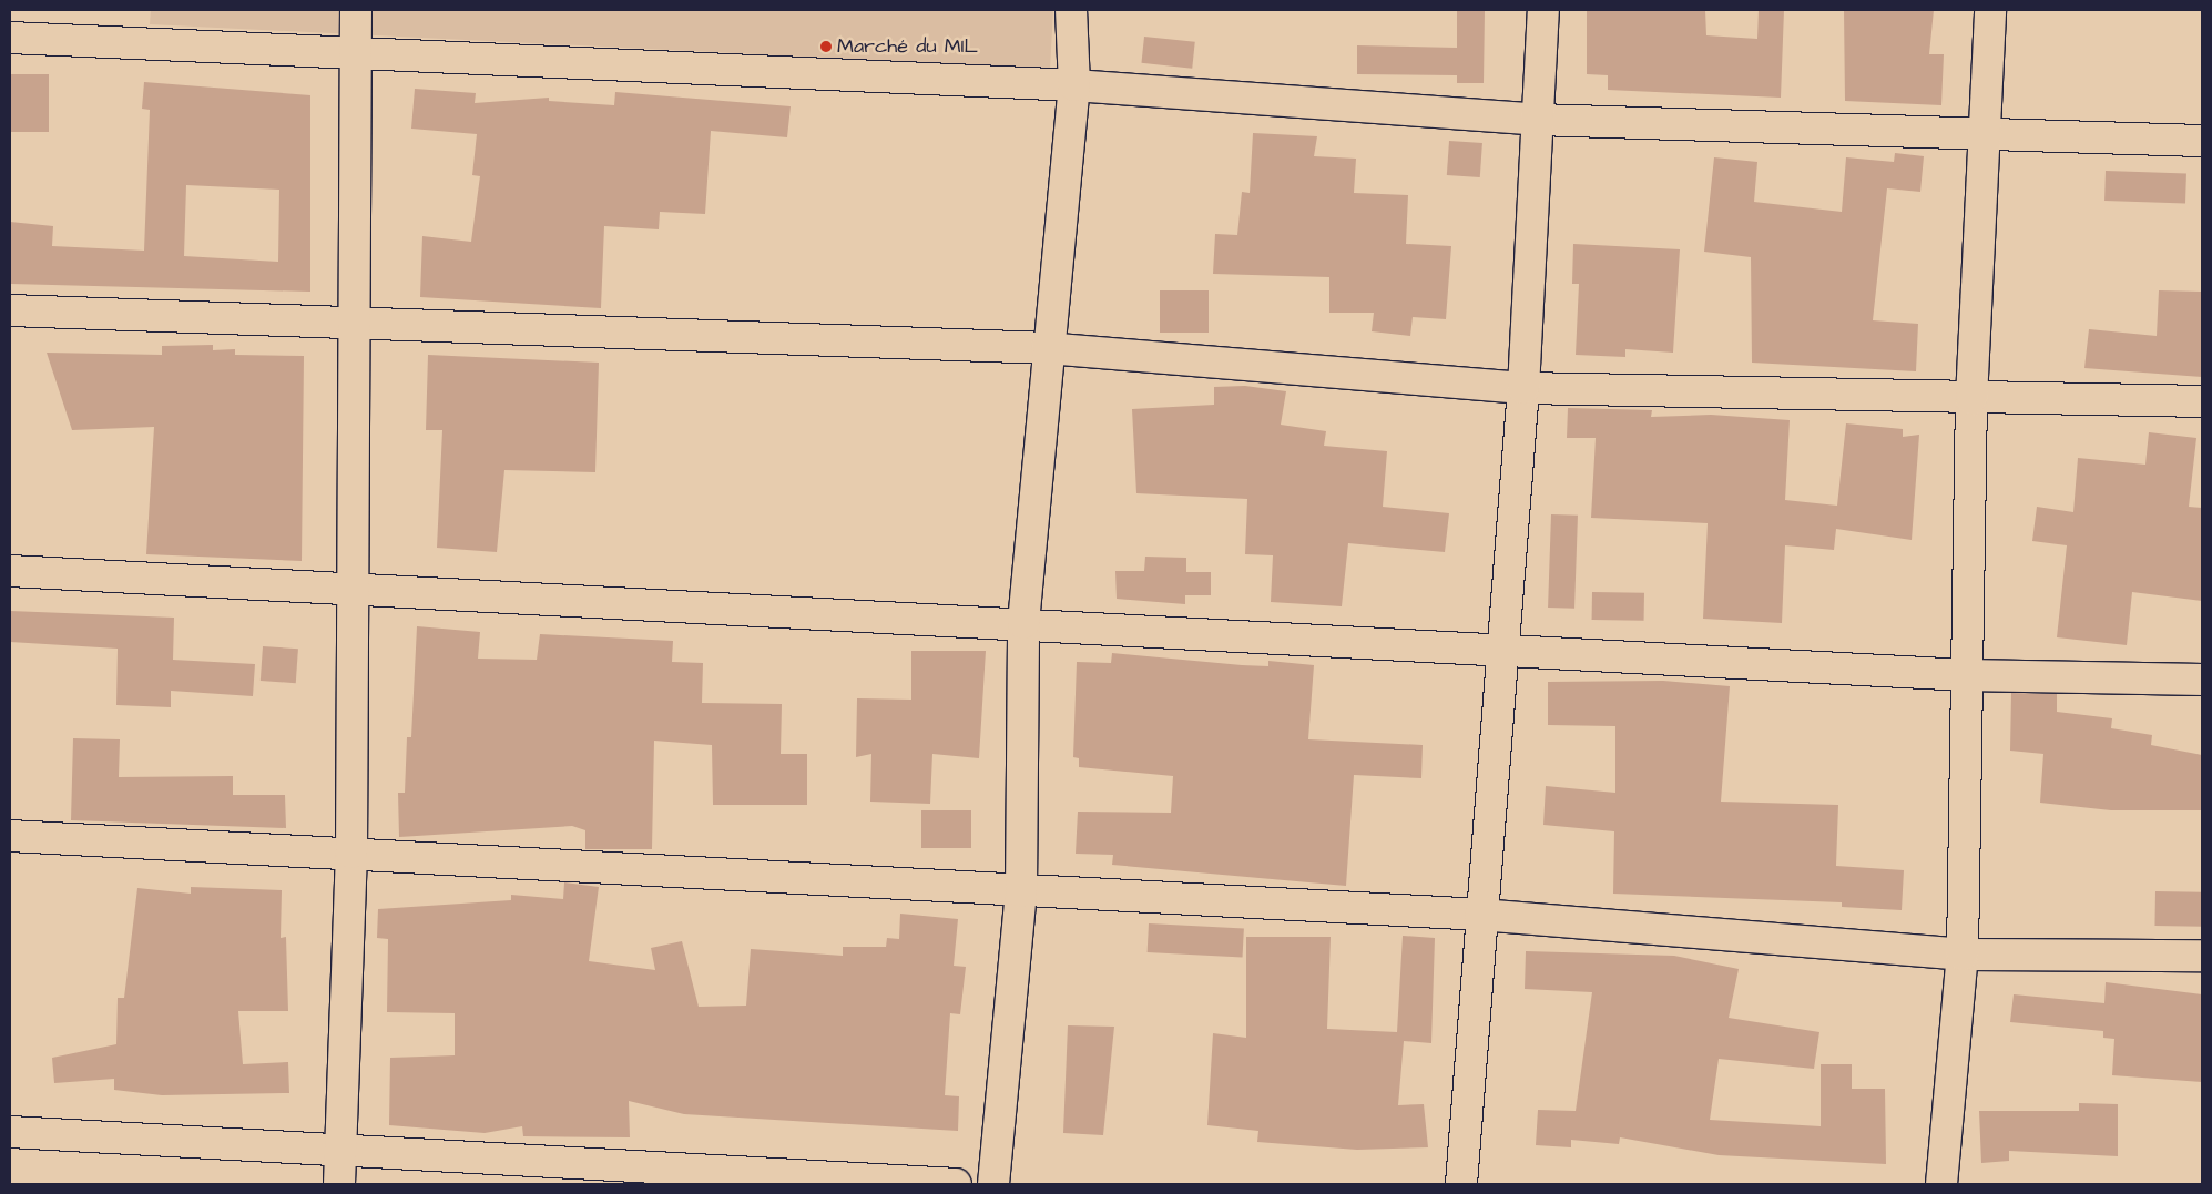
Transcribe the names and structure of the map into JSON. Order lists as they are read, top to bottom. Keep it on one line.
{"places":["Marché du MIL"]}
